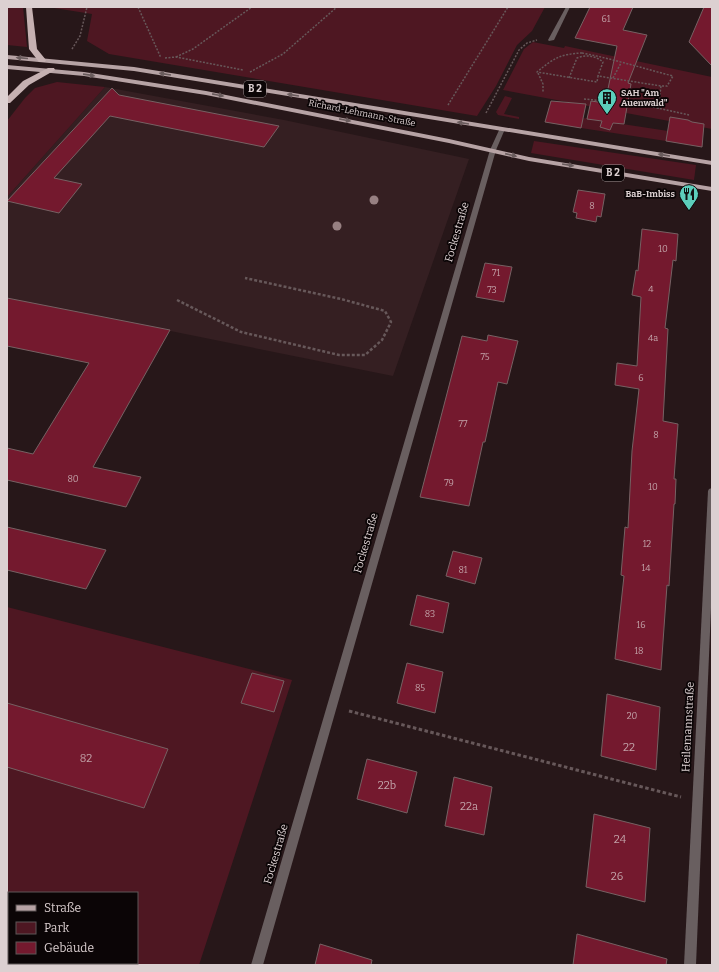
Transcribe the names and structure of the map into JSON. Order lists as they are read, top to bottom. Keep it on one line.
{"streets":{"main road":["B 2","Richard-Lehmann-Straße"],"street":["Fockestraße","Heilemannstraße"]},"crossings":[["Richard-Lehmann-Straße","Fockestraße"]],"places":{"building":["SAH \"Am Auenwald\""],"restaurant":["BaB-Imbiss"]},"house_numbers":["61","8","10","71","4","73","4a","75","6","77","8","80","79","10","12","14","81","83","16","18","85","20","22","82","22b","22a","24","26"],"legend":["Straße","Park","Gebäude"]}
